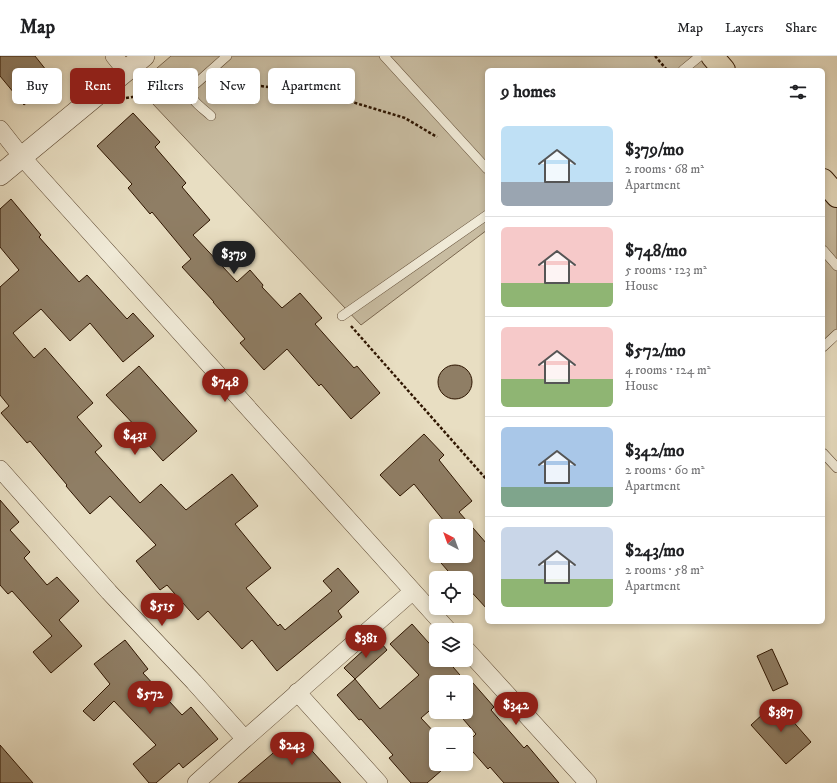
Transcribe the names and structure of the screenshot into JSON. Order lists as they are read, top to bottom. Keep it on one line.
{"north":"top left","page":{"header":"Map","nav":["Map","Layers","Share"],"chip":["Buy","Rent","Filters","New","Apartment"],"heading":"9 homes","list":[{"name":"$379/mo","note":"2 rooms · 68 m² · Apartment"},{"name":"$748/mo","note":"5 rooms · 123 m² · House"},{"name":"$572/mo","note":"4 rooms · 124 m² · House"},{"name":"$342/mo","note":"2 rooms · 60 m² · Apartment"},{"name":"$243/mo","note":"2 rooms · 58 m² · Apartment"}],"price":["$379","$748","$431","$515","$381","$572","$342","$387","$243"],"map_buttons":["+","−"]}}
